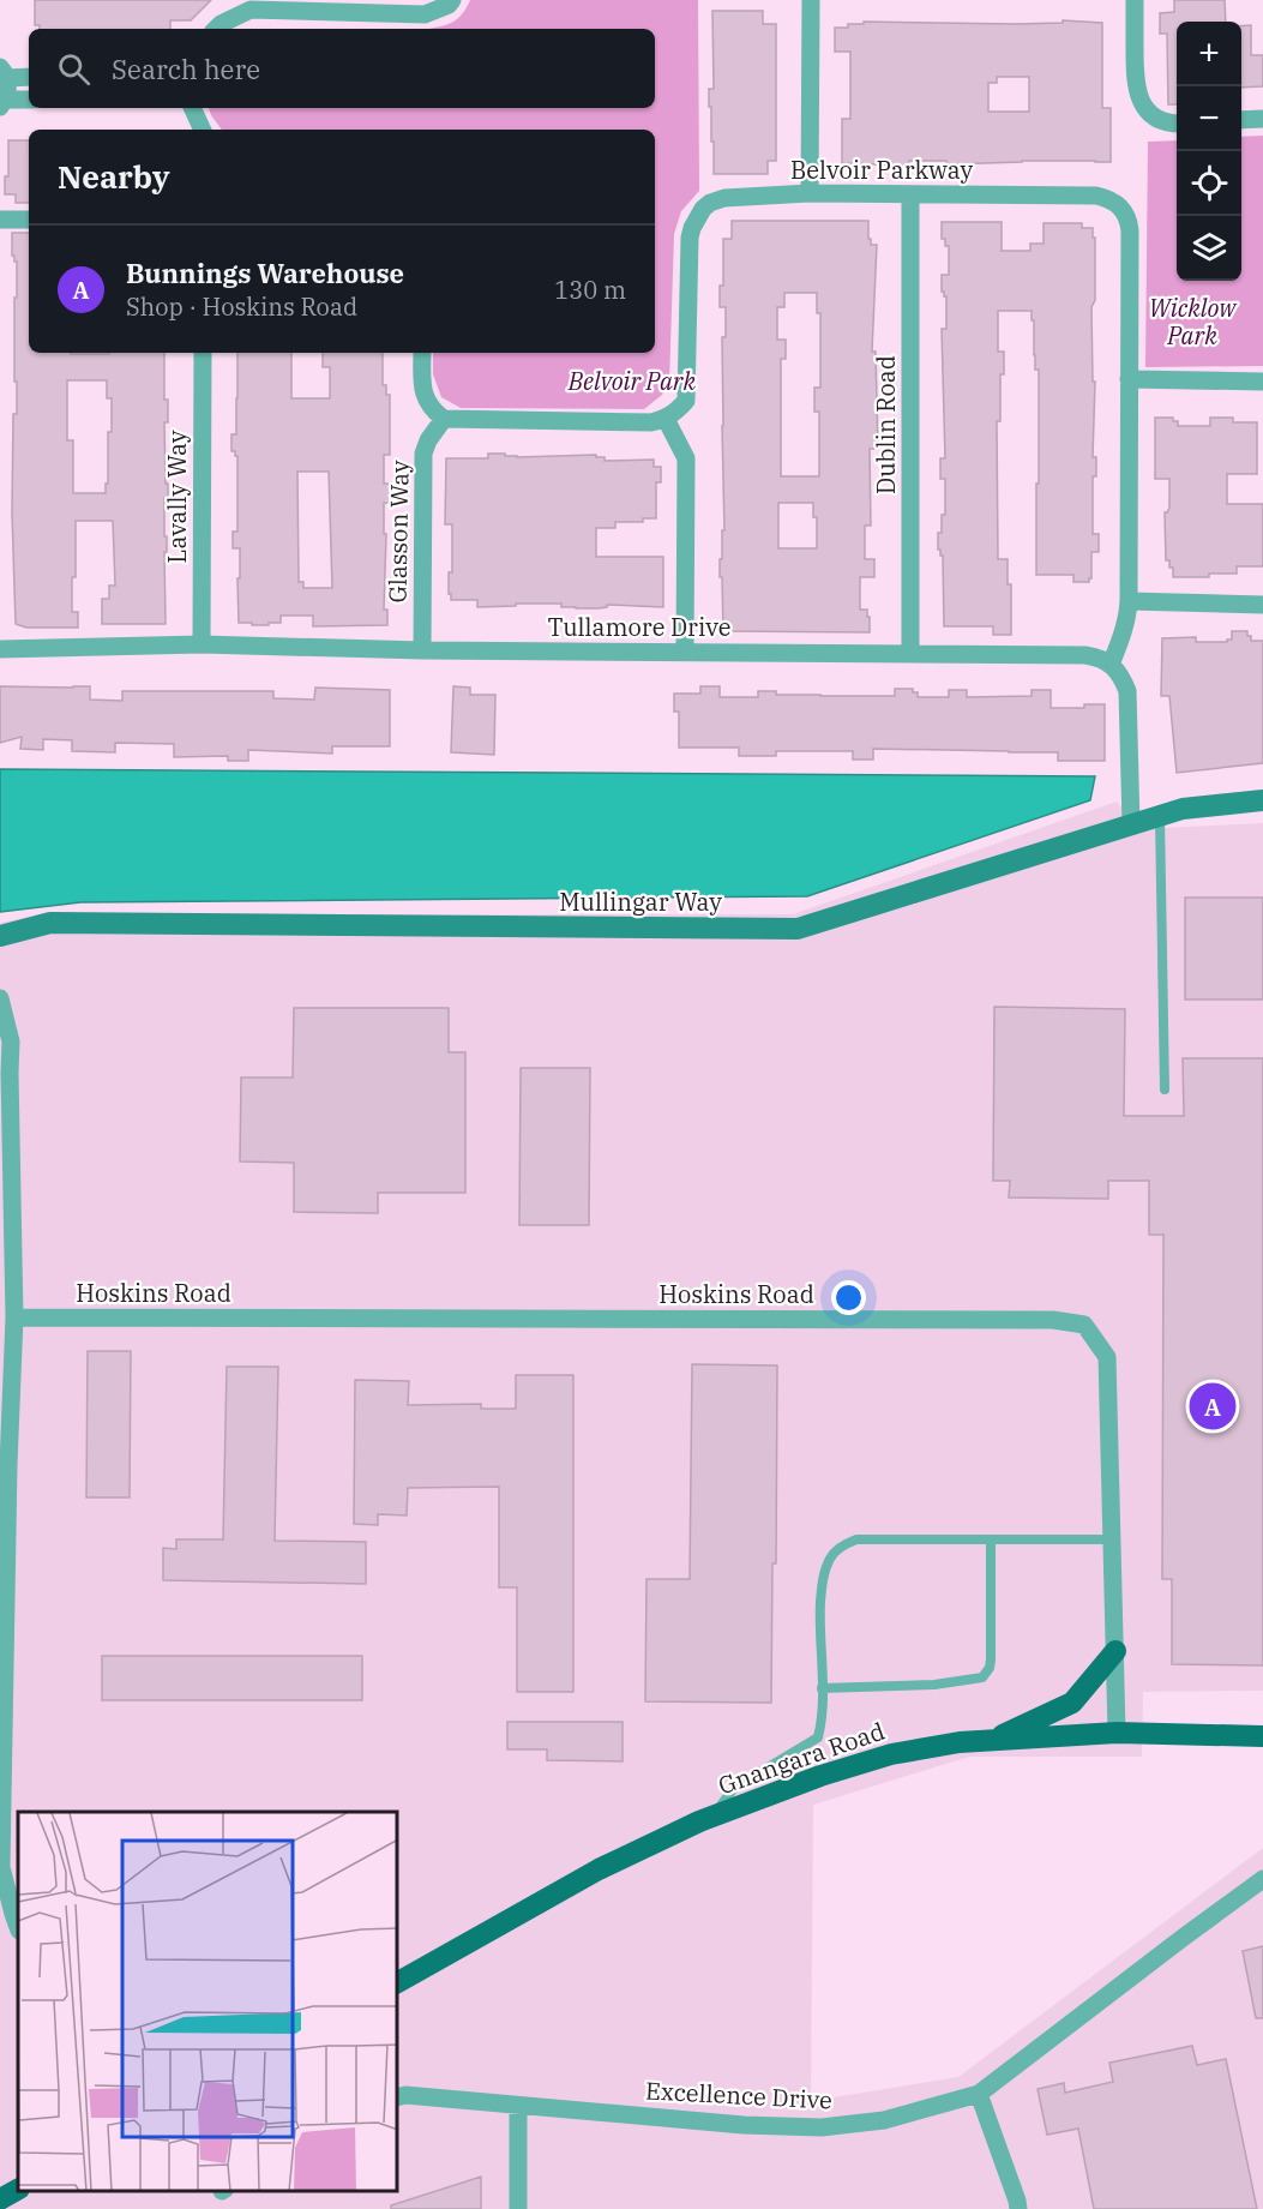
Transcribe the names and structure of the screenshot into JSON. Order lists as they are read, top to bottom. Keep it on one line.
{"streets":{"main road":["Gnangara Road"],"street":["Belvoir Parkway","Dublin Road","Lavally Way","Glasson Way","Tullamore Drive","Mullingar Way","Hoskins Road","Excellence Drive"]},"crossings":[["Belvoir Parkway","Dublin Road"],["Belvoir Parkway","Tullamore Drive"],["Dublin Road","Tullamore Drive"],["Lavally Way","Tullamore Drive"],["Glasson Way","Tullamore Drive"],["Hoskins Road","Gnangara Road"]],"parks":["Wicklow Park","Belvoir Park"],"page":{"map_buttons":["+","−"],"search":"Search here","heading":"Nearby","list":[{"mark":"A","name":"Bunnings Warehouse","note":"Shop · Hoskins Road","value":"130 m"}],"pins":"A"}}
